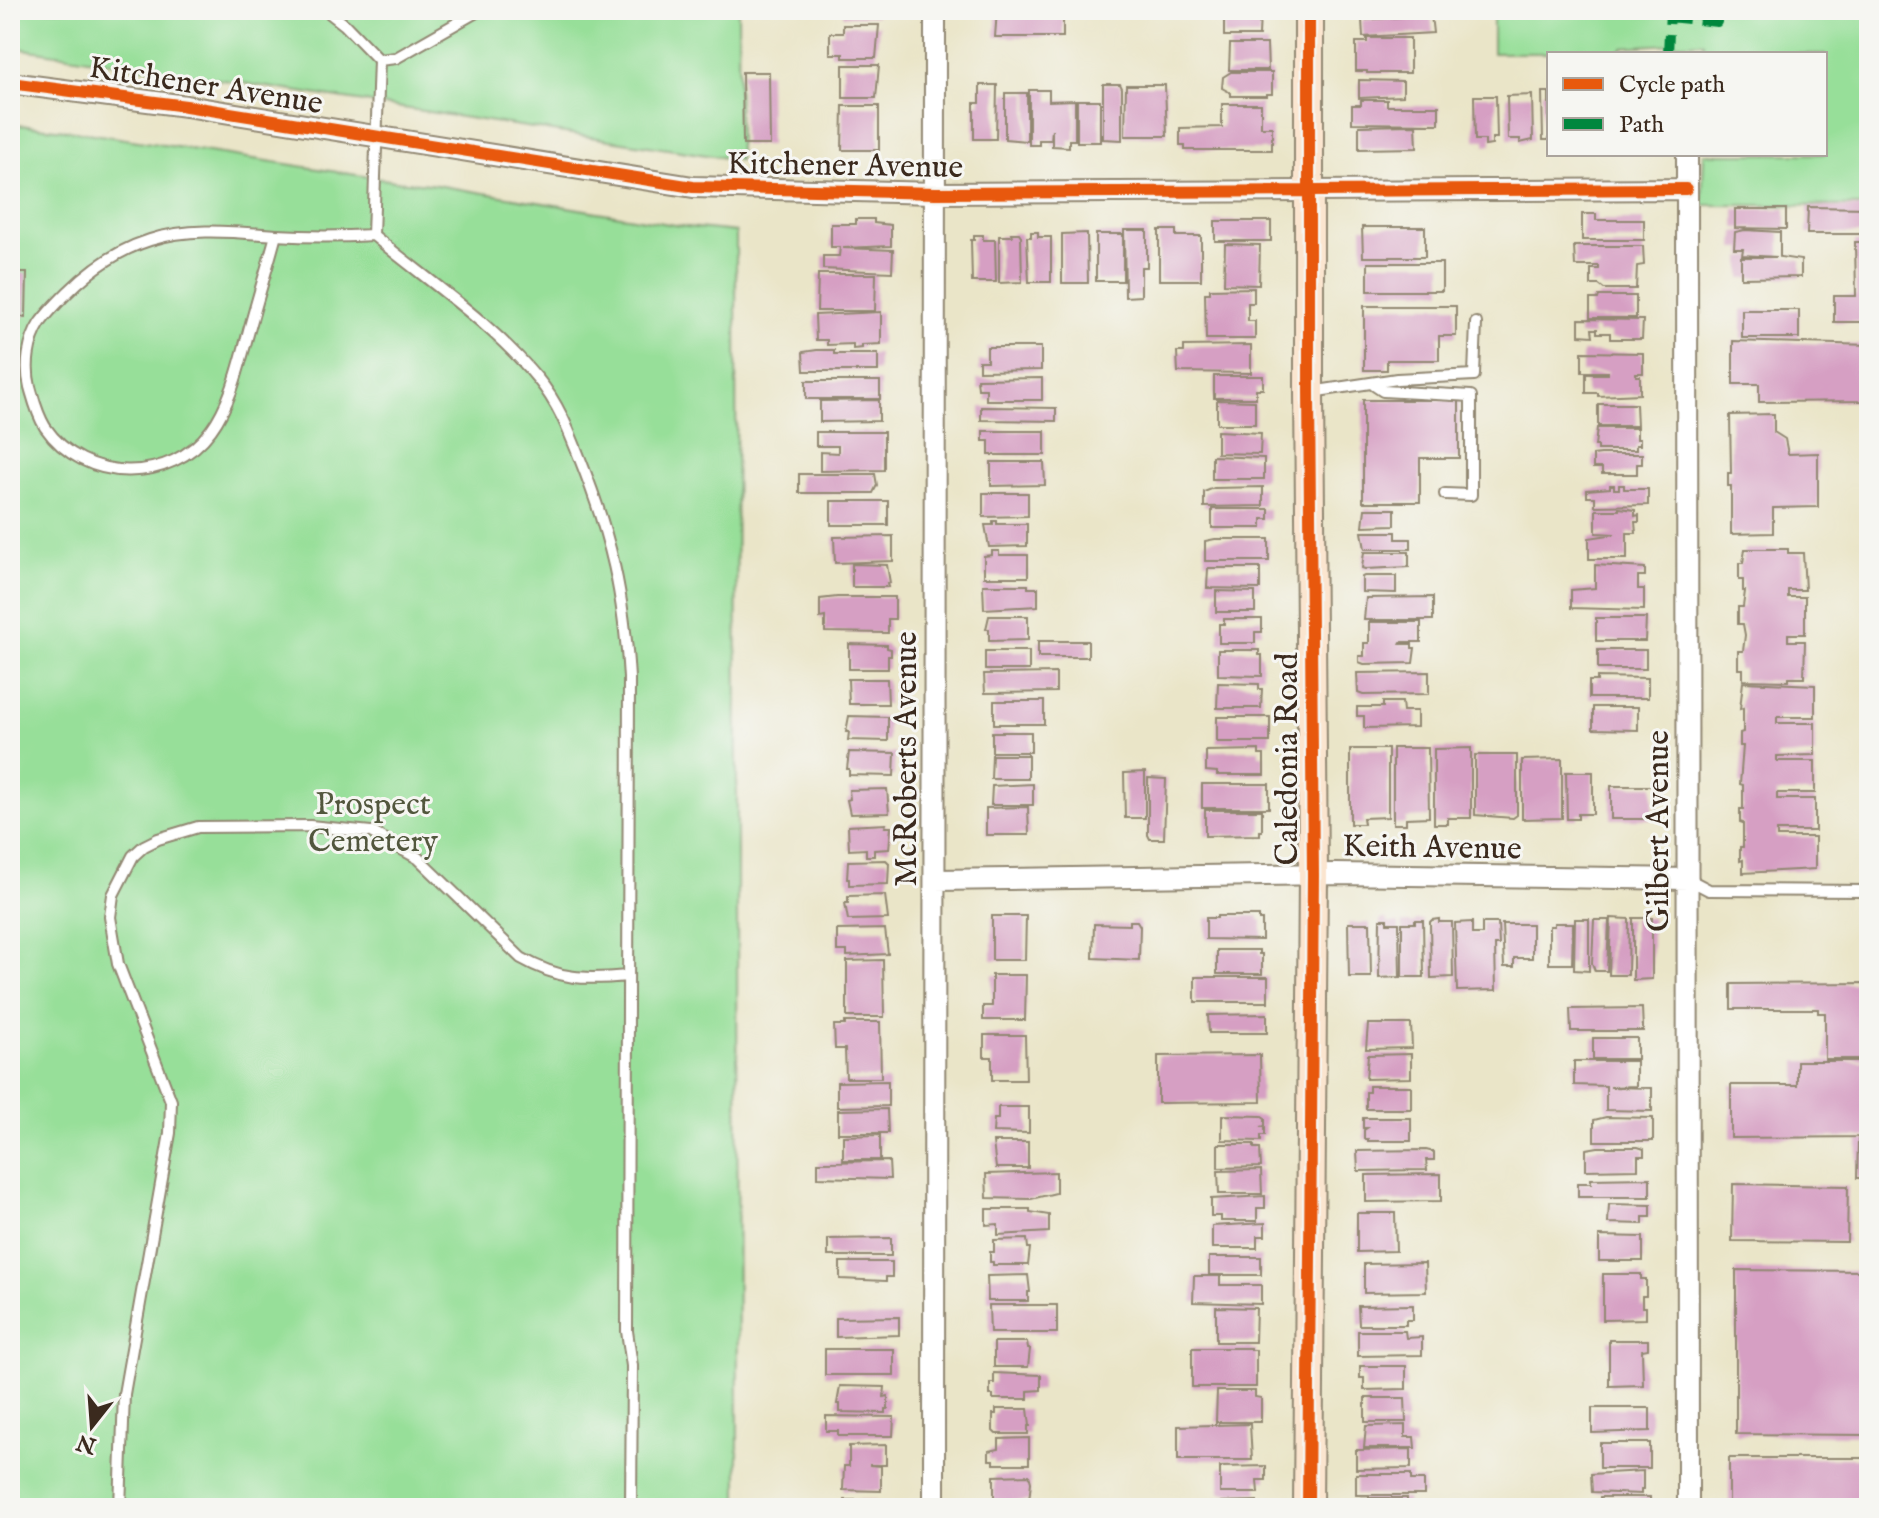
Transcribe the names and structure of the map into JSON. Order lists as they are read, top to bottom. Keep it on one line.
{"streets":{"street":["Kitchener Avenue","McRoberts Avenue","Caledonia Road","Gilbert Avenue","Keith Avenue"]},"crossings":[["Kitchener Avenue","McRoberts Avenue"],["Kitchener Avenue","Caledonia Road"],["Kitchener Avenue","Gilbert Avenue"],["McRoberts Avenue","Keith Avenue"],["Caledonia Road","Keith Avenue"],["Gilbert Avenue","Keith Avenue"]],"parks":["Prospect Cemetery"],"legend":["Cycle path","Path"],"north":"bottom"}
